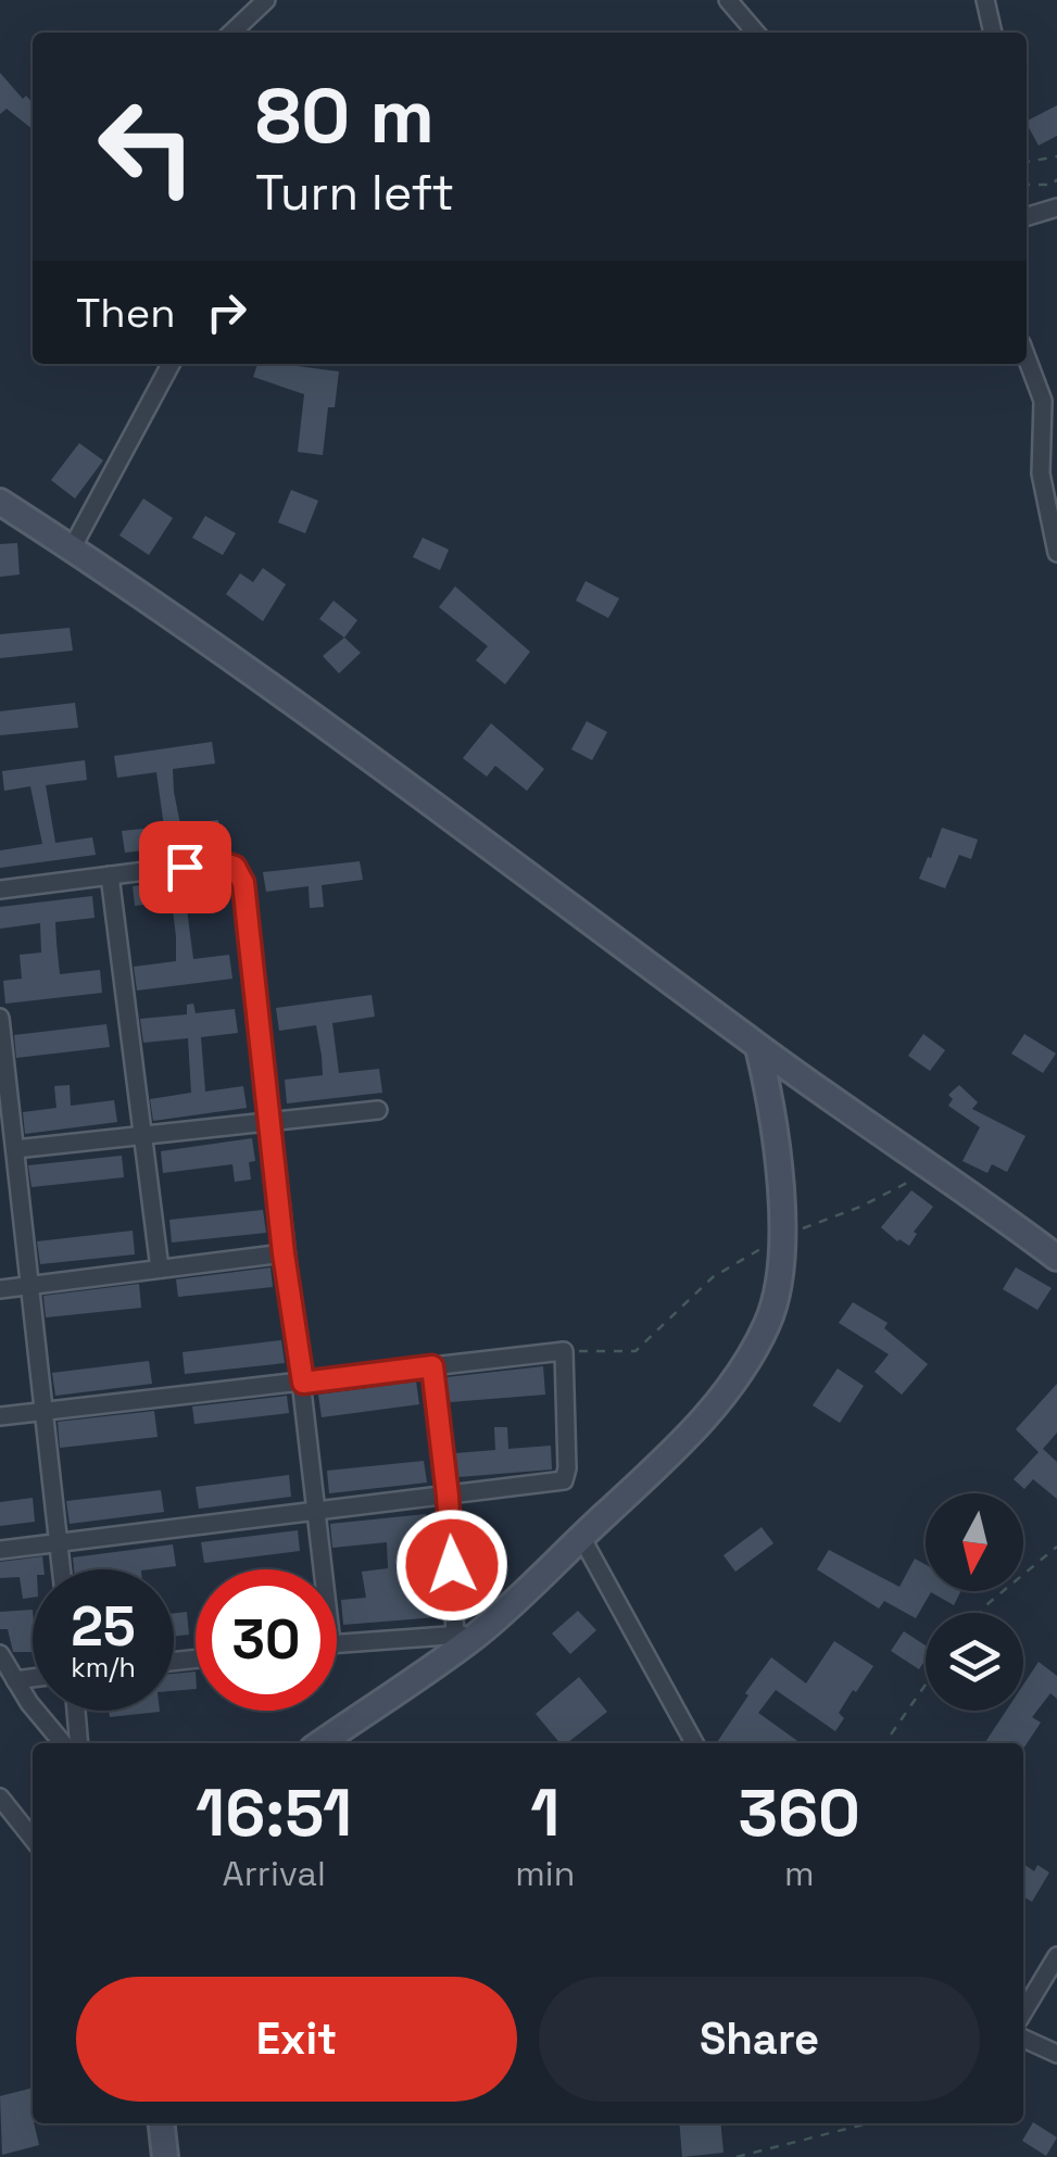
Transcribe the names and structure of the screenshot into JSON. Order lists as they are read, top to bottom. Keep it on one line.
{"north":"bottom","page":{"turn":["80 m","Turn left"],"then":"Then","speed":"25 km/h","limit":"30","eta":["16:51","Arrival","1","min","360","m"],"buttons":["Exit","Share"]}}
